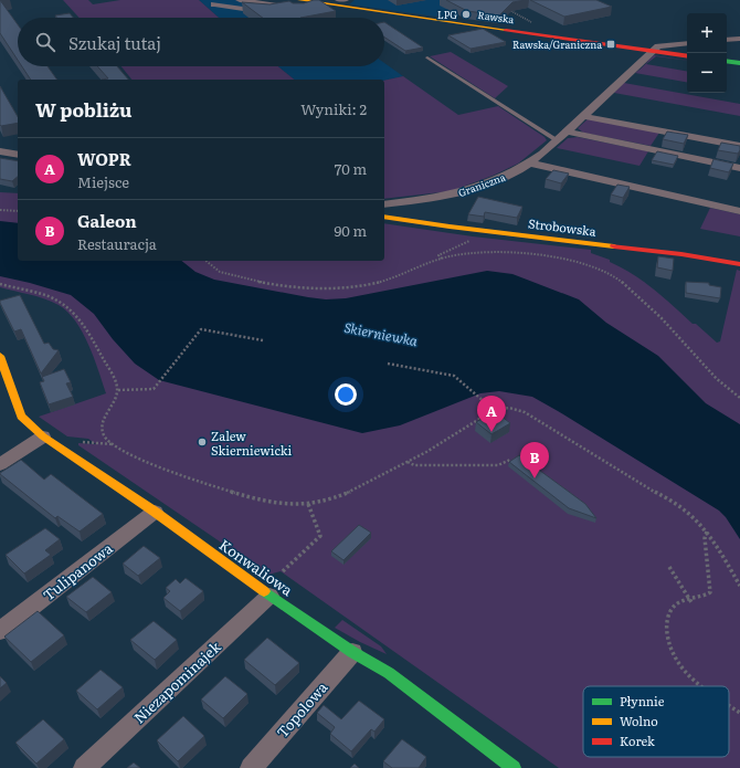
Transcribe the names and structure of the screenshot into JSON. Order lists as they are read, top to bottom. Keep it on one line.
{"streets":{"street":["Rawska","Graniczna","Strobowska","Konwaliowa","Tulipanowa","Niezapominajek","Topolowa"]},"crossings":[["Rawska","Graniczna"],["Konwaliowa","Tulipanowa"],["Konwaliowa","Niezapominajek"],["Konwaliowa","Topolowa"]],"water":["Skierniewka"],"places":{"other":["LPG","Zalew Skierniewicki"],"transit":["Rawska/Graniczna"]},"legend":["Płynnie","Wolno","Korek"],"page":{"map_buttons":["+","−"],"search":"Szukaj tutaj","heading":["W pobliżu","Wyniki: 2"],"list":[{"mark":"A","name":"WOPR","note":"Miejsce","value":"70 m"},{"mark":"B","name":"Galeon","note":"Restauracja","value":"90 m"}],"pins":["A","B"]}}
